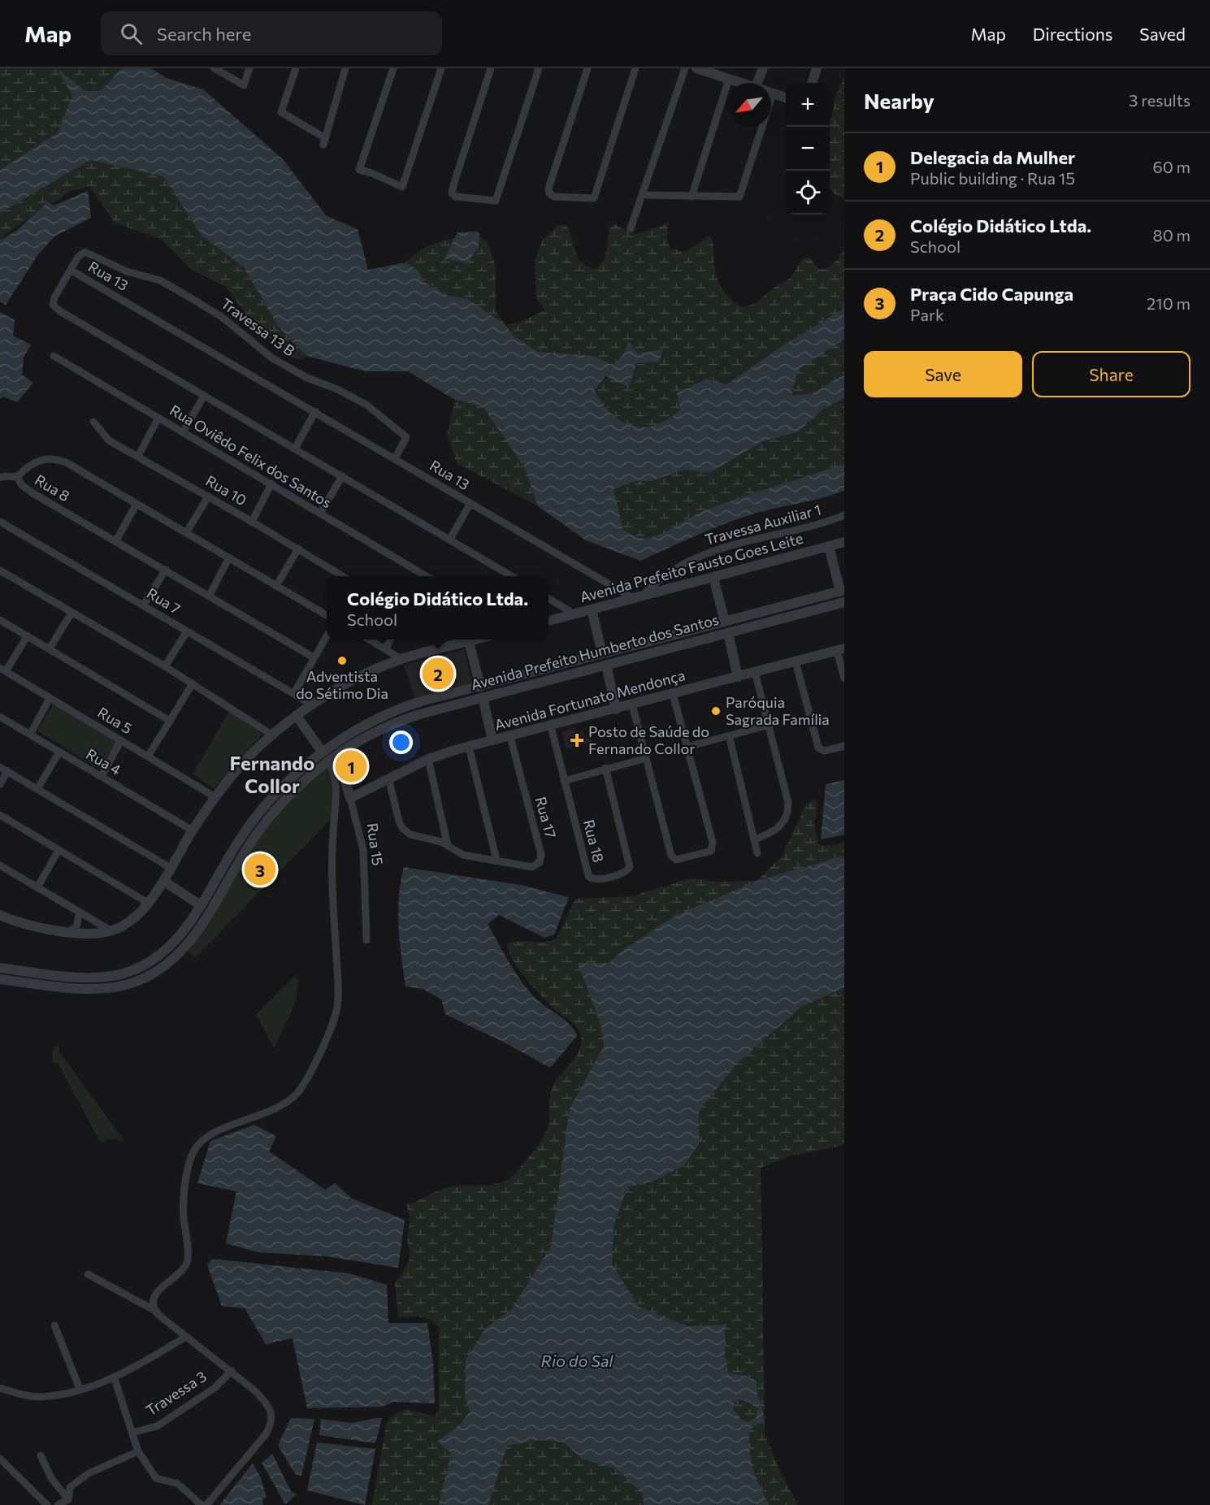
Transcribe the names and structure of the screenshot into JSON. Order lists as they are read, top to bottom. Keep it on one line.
{"streets":{"street":["Rua 13","Travessa 13 B","Rua Oviêdo Felix dos Santos","Rua 8","Rua 10","Travessa Auxiliar 1","Avenida Prefeito Fausto Goes Leite","Rua 7","Avenida Prefeito Humberto dos Santos","Avenida Fortunato Mendonça","Rua 5","Rua 4","Rua 17","Rua 18","Rua 15","Travessa 3"]},"crossings":[["Rua 13","Travessa 13 B"],["Rua 13","Travessa Auxiliar 1"],["Rua 13","Avenida Prefeito Fausto Goes Leite"],["Travessa Auxiliar 1","Avenida Prefeito Fausto Goes Leite"],["Avenida Prefeito Humberto dos Santos","Rua 15"],["Avenida Fortunato Mendonça","Rua 17"],["Avenida Fortunato Mendonça","Rua 18"],["Avenida Fortunato Mendonça","Rua 15"]],"districts":["Fernando Collor"],"water":["Rio do Sal"],"places":{"other":["Adventista do Sétimo Dia","Paróquia Sagrada Família"],"health":["Posto de Saúde do Fernando Collor"]},"north":"bottom left","page":{"header":"Map","search":"Search here","nav":["Map","Directions","Saved"],"heading":["Nearby","3 results"],"map_buttons":["+","−"],"list":[{"mark":"1","name":"Delegacia da Mulher","note":"Public building · Rua 15","value":"60 m"},{"mark":"2","name":"Colégio Didático Ltda.","note":"School","value":"80 m"},{"mark":"3","name":"Praça Cido Capunga","note":"Park","value":"210 m"}],"buttons":["Save","Share"],"popup":["Colégio Didático Ltda.","School"],"pins":["2","1","3"]}}
